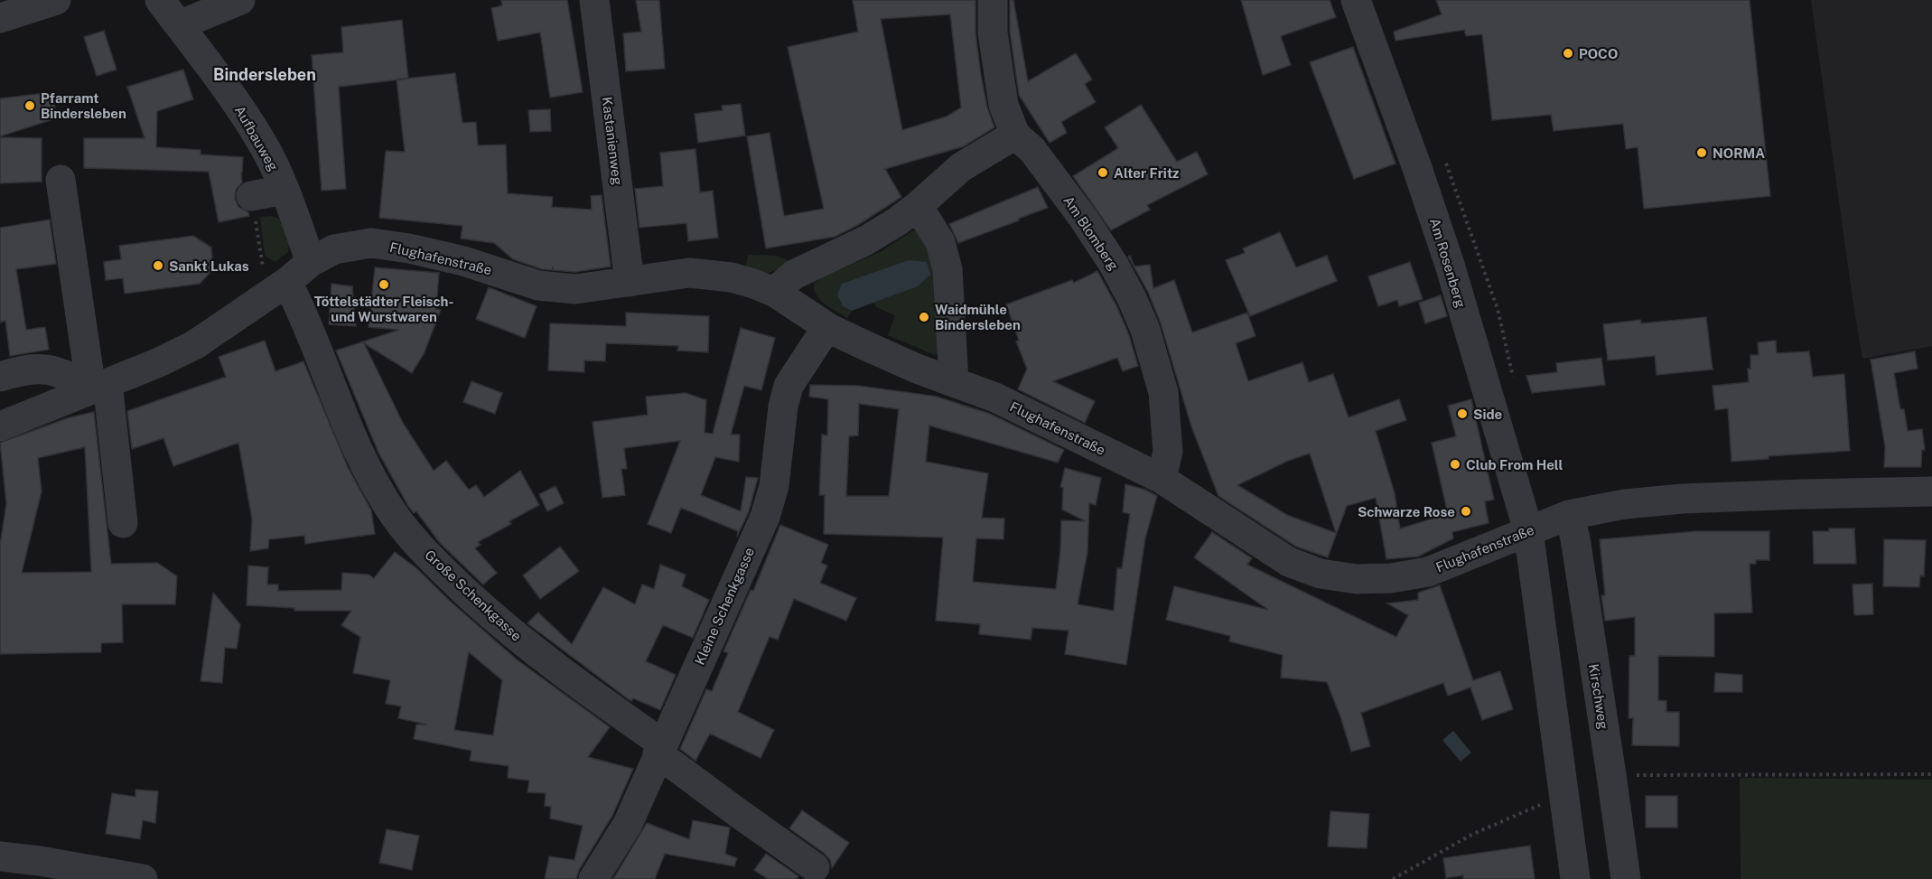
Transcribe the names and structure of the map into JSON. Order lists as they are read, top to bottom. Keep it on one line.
{"streets":{"street":["Aufbauweg","Kastanienweg","Am Blomberg","Flughafenstraße","Am Rosenberg","Große Schenkgasse","Kleine Schenkgasse","Kirschweg"]},"crossings":[["Aufbauweg","Flughafenstraße"],["Kastanienweg","Flughafenstraße"],["Am Blomberg","Flughafenstraße"],["Flughafenstraße","Am Rosenberg"],["Flughafenstraße","Große Schenkgasse"],["Flughafenstraße","Kleine Schenkgasse"],["Flughafenstraße","Kirschweg"],["Große Schenkgasse","Kleine Schenkgasse"]],"districts":["Bindersleben"],"places":["POCO","Pfarramt Bindersleben","NORMA","Alter Fritz","Sankt Lukas","Töttelstädter Fleisch- und Wurstwaren","Waidmühle Bindersleben","Side","Club From Hell","Schwarze Rose"]}
